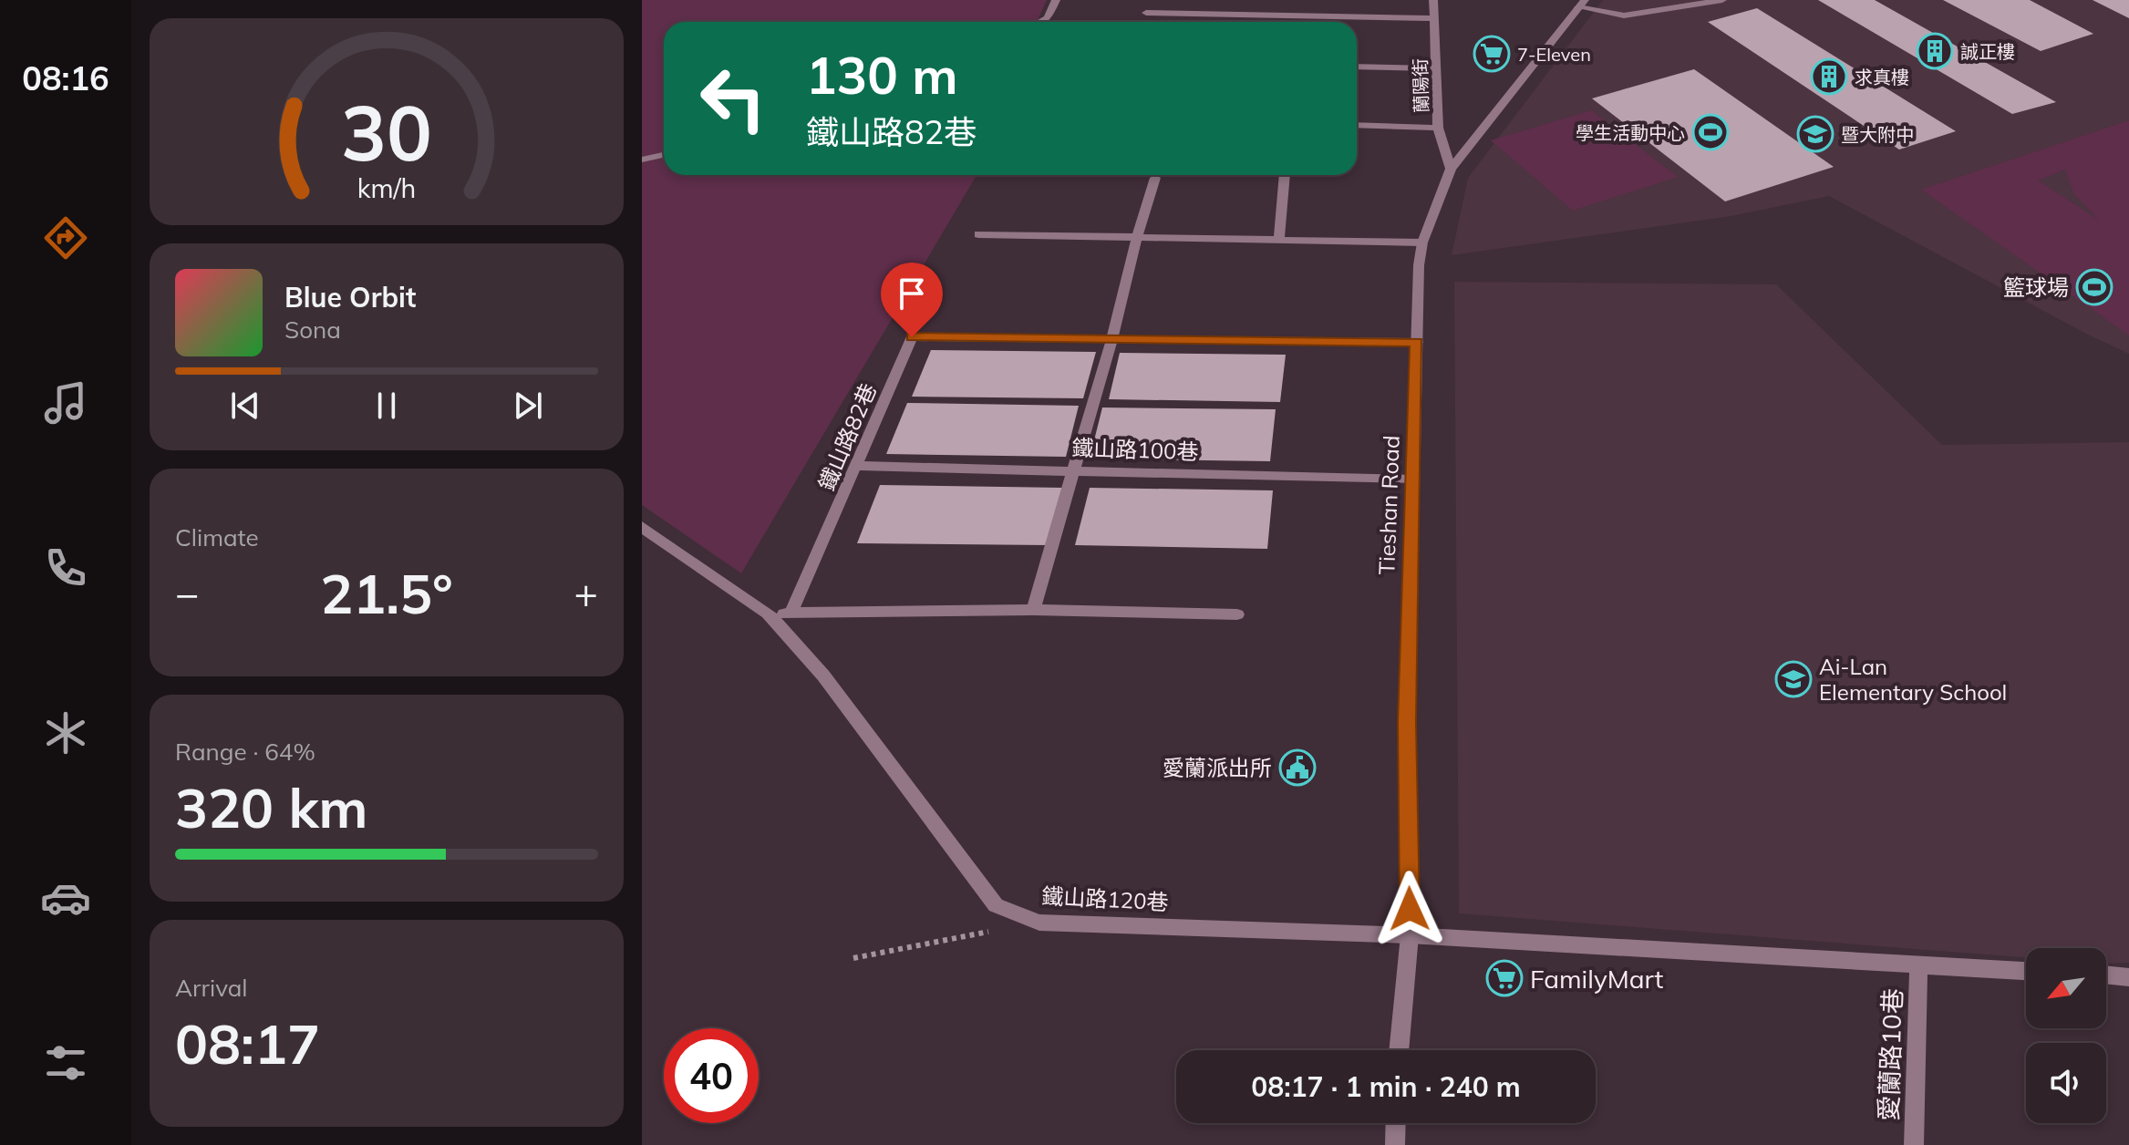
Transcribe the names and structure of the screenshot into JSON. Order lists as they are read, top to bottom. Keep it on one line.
{"streets":{"street":["蘭陽街","鐵山路82巷","鐵山路100巷","Tieshan Road","鐵山路120巷","愛蘭路10巷"]},"crossings":[["蘭陽街","Tieshan Road"],["鐵山路82巷","鐵山路100巷"],["鐵山路82巷","Tieshan Road"],["鐵山路100巷","Tieshan Road"],["Tieshan Road","鐵山路120巷"],["鐵山路120巷","愛蘭路10巷"]],"places":{"building":["誠正樓","求真樓"],"supermarket":["7-Eleven","FamilyMart"],"sports":["學生活動中心","籃球場"],"school or university":["暨大附中","Ai-Lan Elementary School"],"public building":["愛蘭派出所"]},"north":"bottom left","page":{"tabs":"08:16","turn":["130 m","鐵山路82巷"],"song":["Blue Orbit","Sona"],"tile":["Climate",["Range · 64%","320 km"],["Arrival","08:17"]],"heat":["−","21.5°","+"],"limit":"40","trip":"08:17 · 1 min · 240 m","gauge":["30","km/h"]}}
